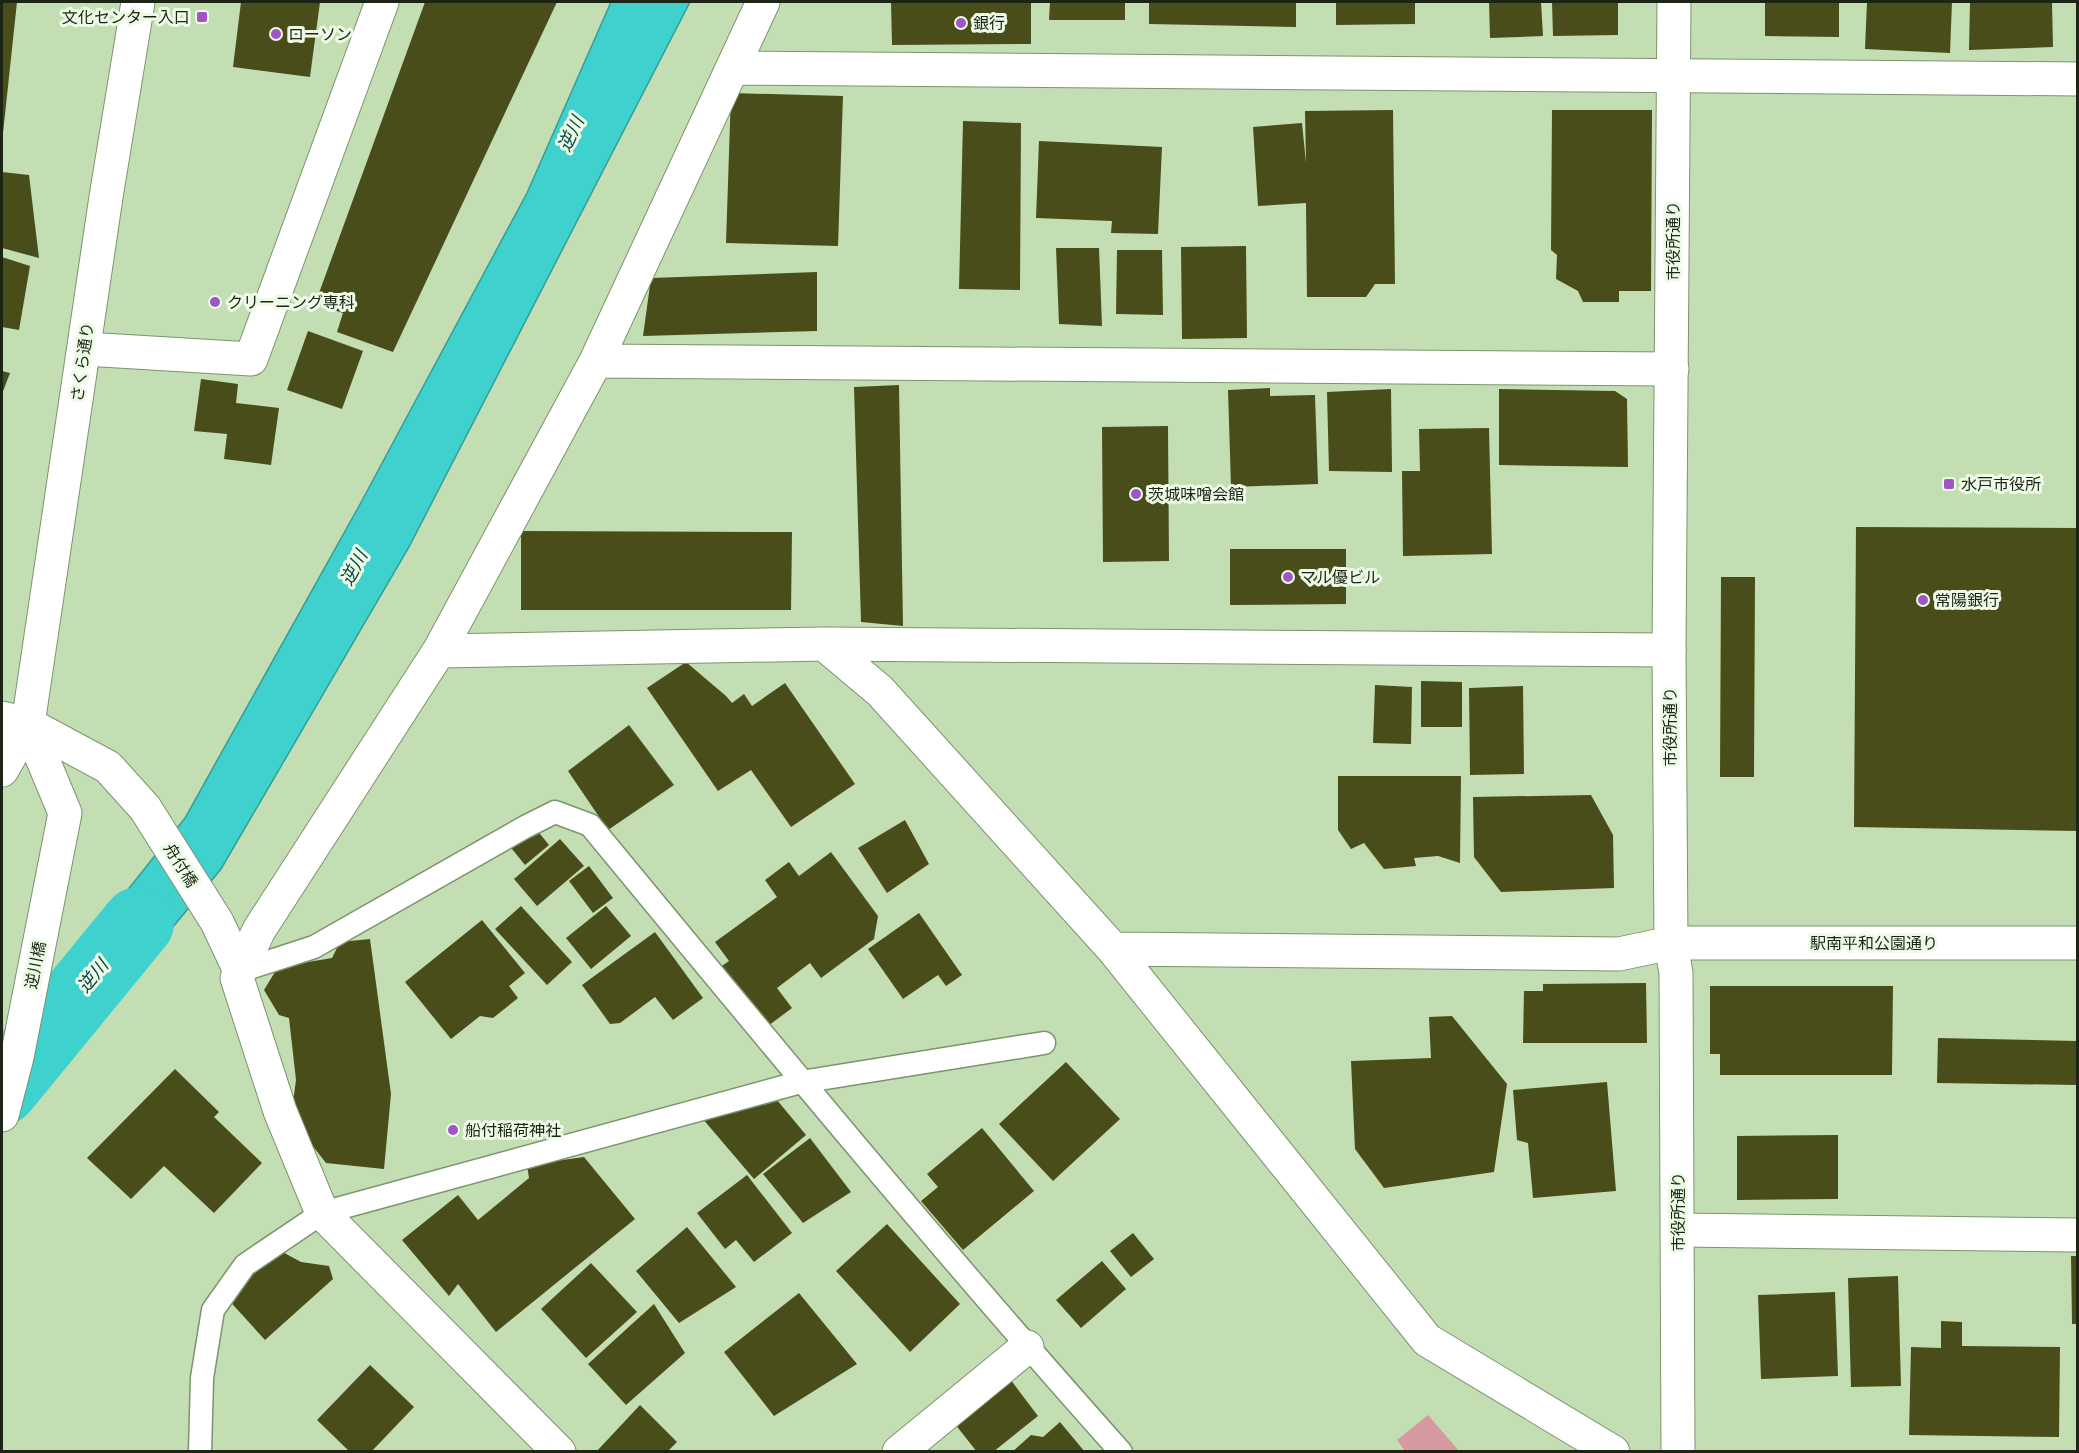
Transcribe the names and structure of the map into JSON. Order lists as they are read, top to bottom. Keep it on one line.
{"streets":{"street":["市役所通り","さくら通り","舟付橋","駅南平和公園通り","逆川橋"]},"crossings":[["市役所通り","駅南平和公園通り"],["さくら通り","舟付橋"],["さくら通り","逆川橋"],["舟付橋","逆川橋"]],"water":["逆川"],"places":{"transit":["文化センター入口","水戸市役所"],"other":["銀行","ローソン","クリーニング専科","茨城味噌会館","マル優ビル","常陽銀行","船付稲荷神社"]}}
